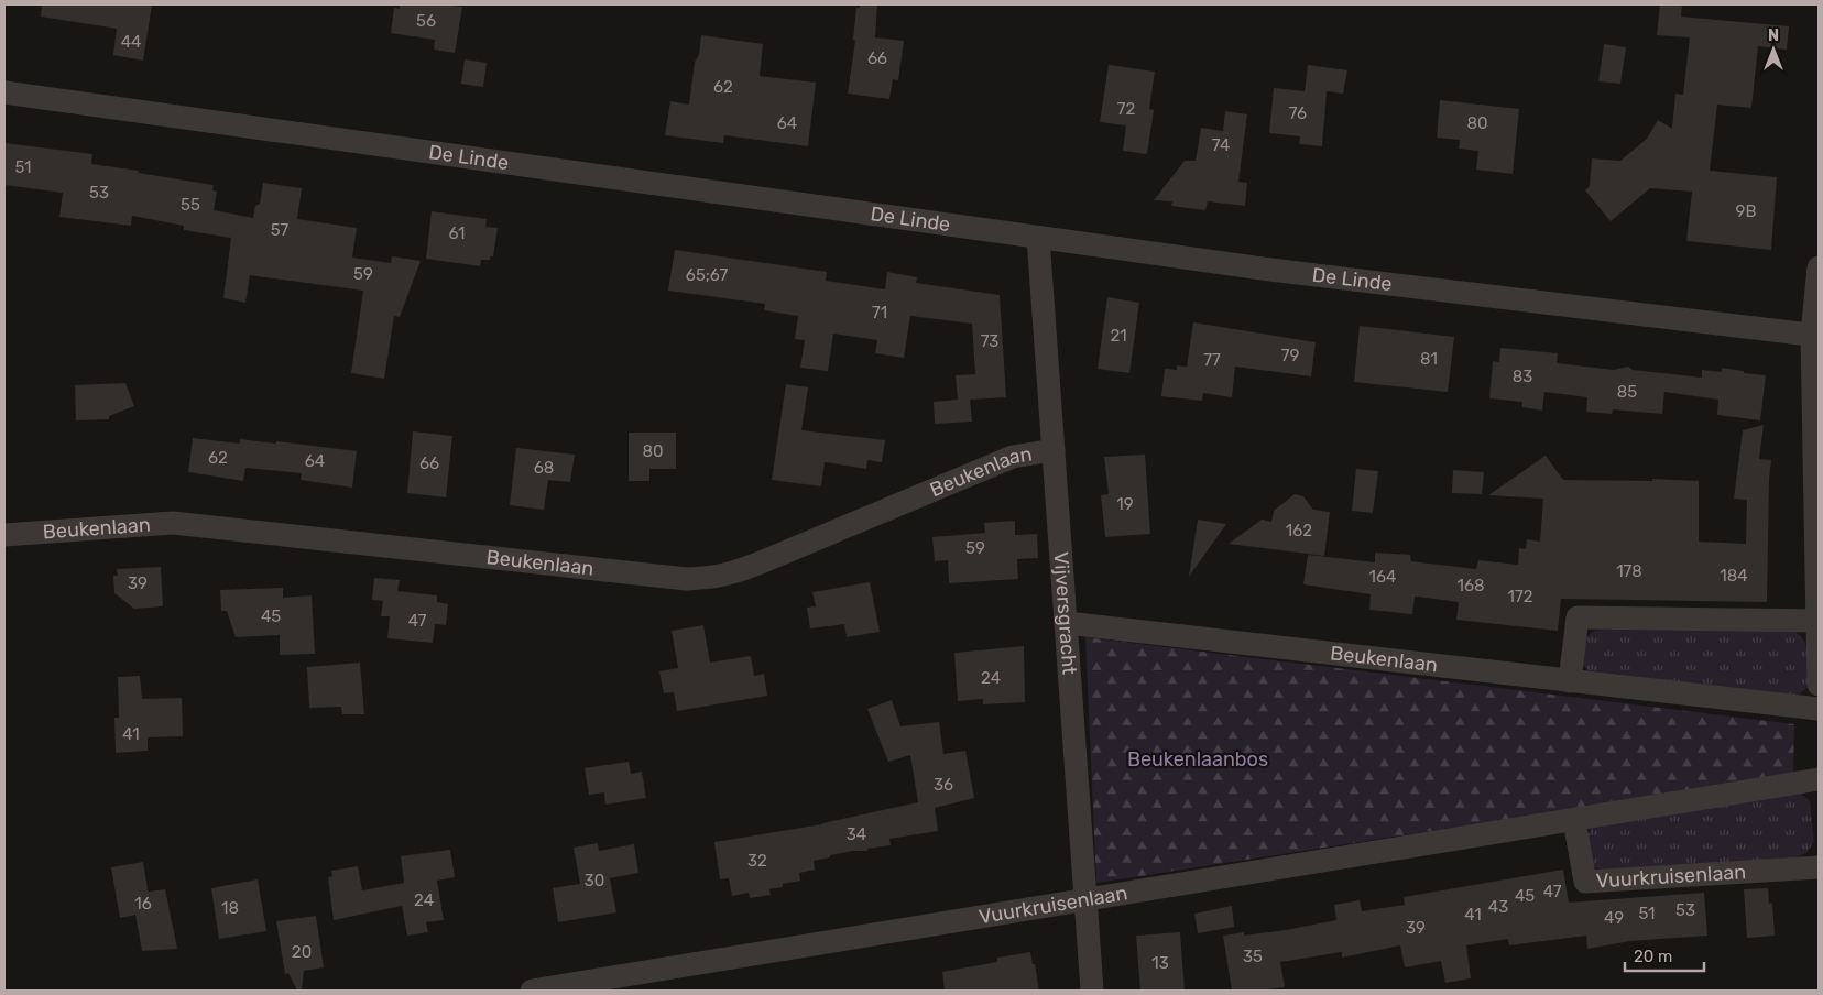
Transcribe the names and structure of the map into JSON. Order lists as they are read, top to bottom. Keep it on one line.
{"streets":{"street":["De Linde","Beukenlaan","Vijversgracht","Vuurkruisenlaan"]},"crossings":[["De Linde","Vijversgracht"],["Beukenlaan","Vijversgracht"],["Vijversgracht","Vuurkruisenlaan"]],"parks":["Beukenlaanbos"],"house_numbers":["56","44","66","62","72","76","64","80","74","51","53","55","9B","57","61","59","65;67","71","21","73","79","81","77","83","85","80","62","64","66","68","19","162","59","178","184","164","39","168","172","45","47","24","41","36","34","32","30","47","45","24","16","43","18","53","51","41","49","39","20","35","13"],"scale_bar":"20 m","north":"top"}
